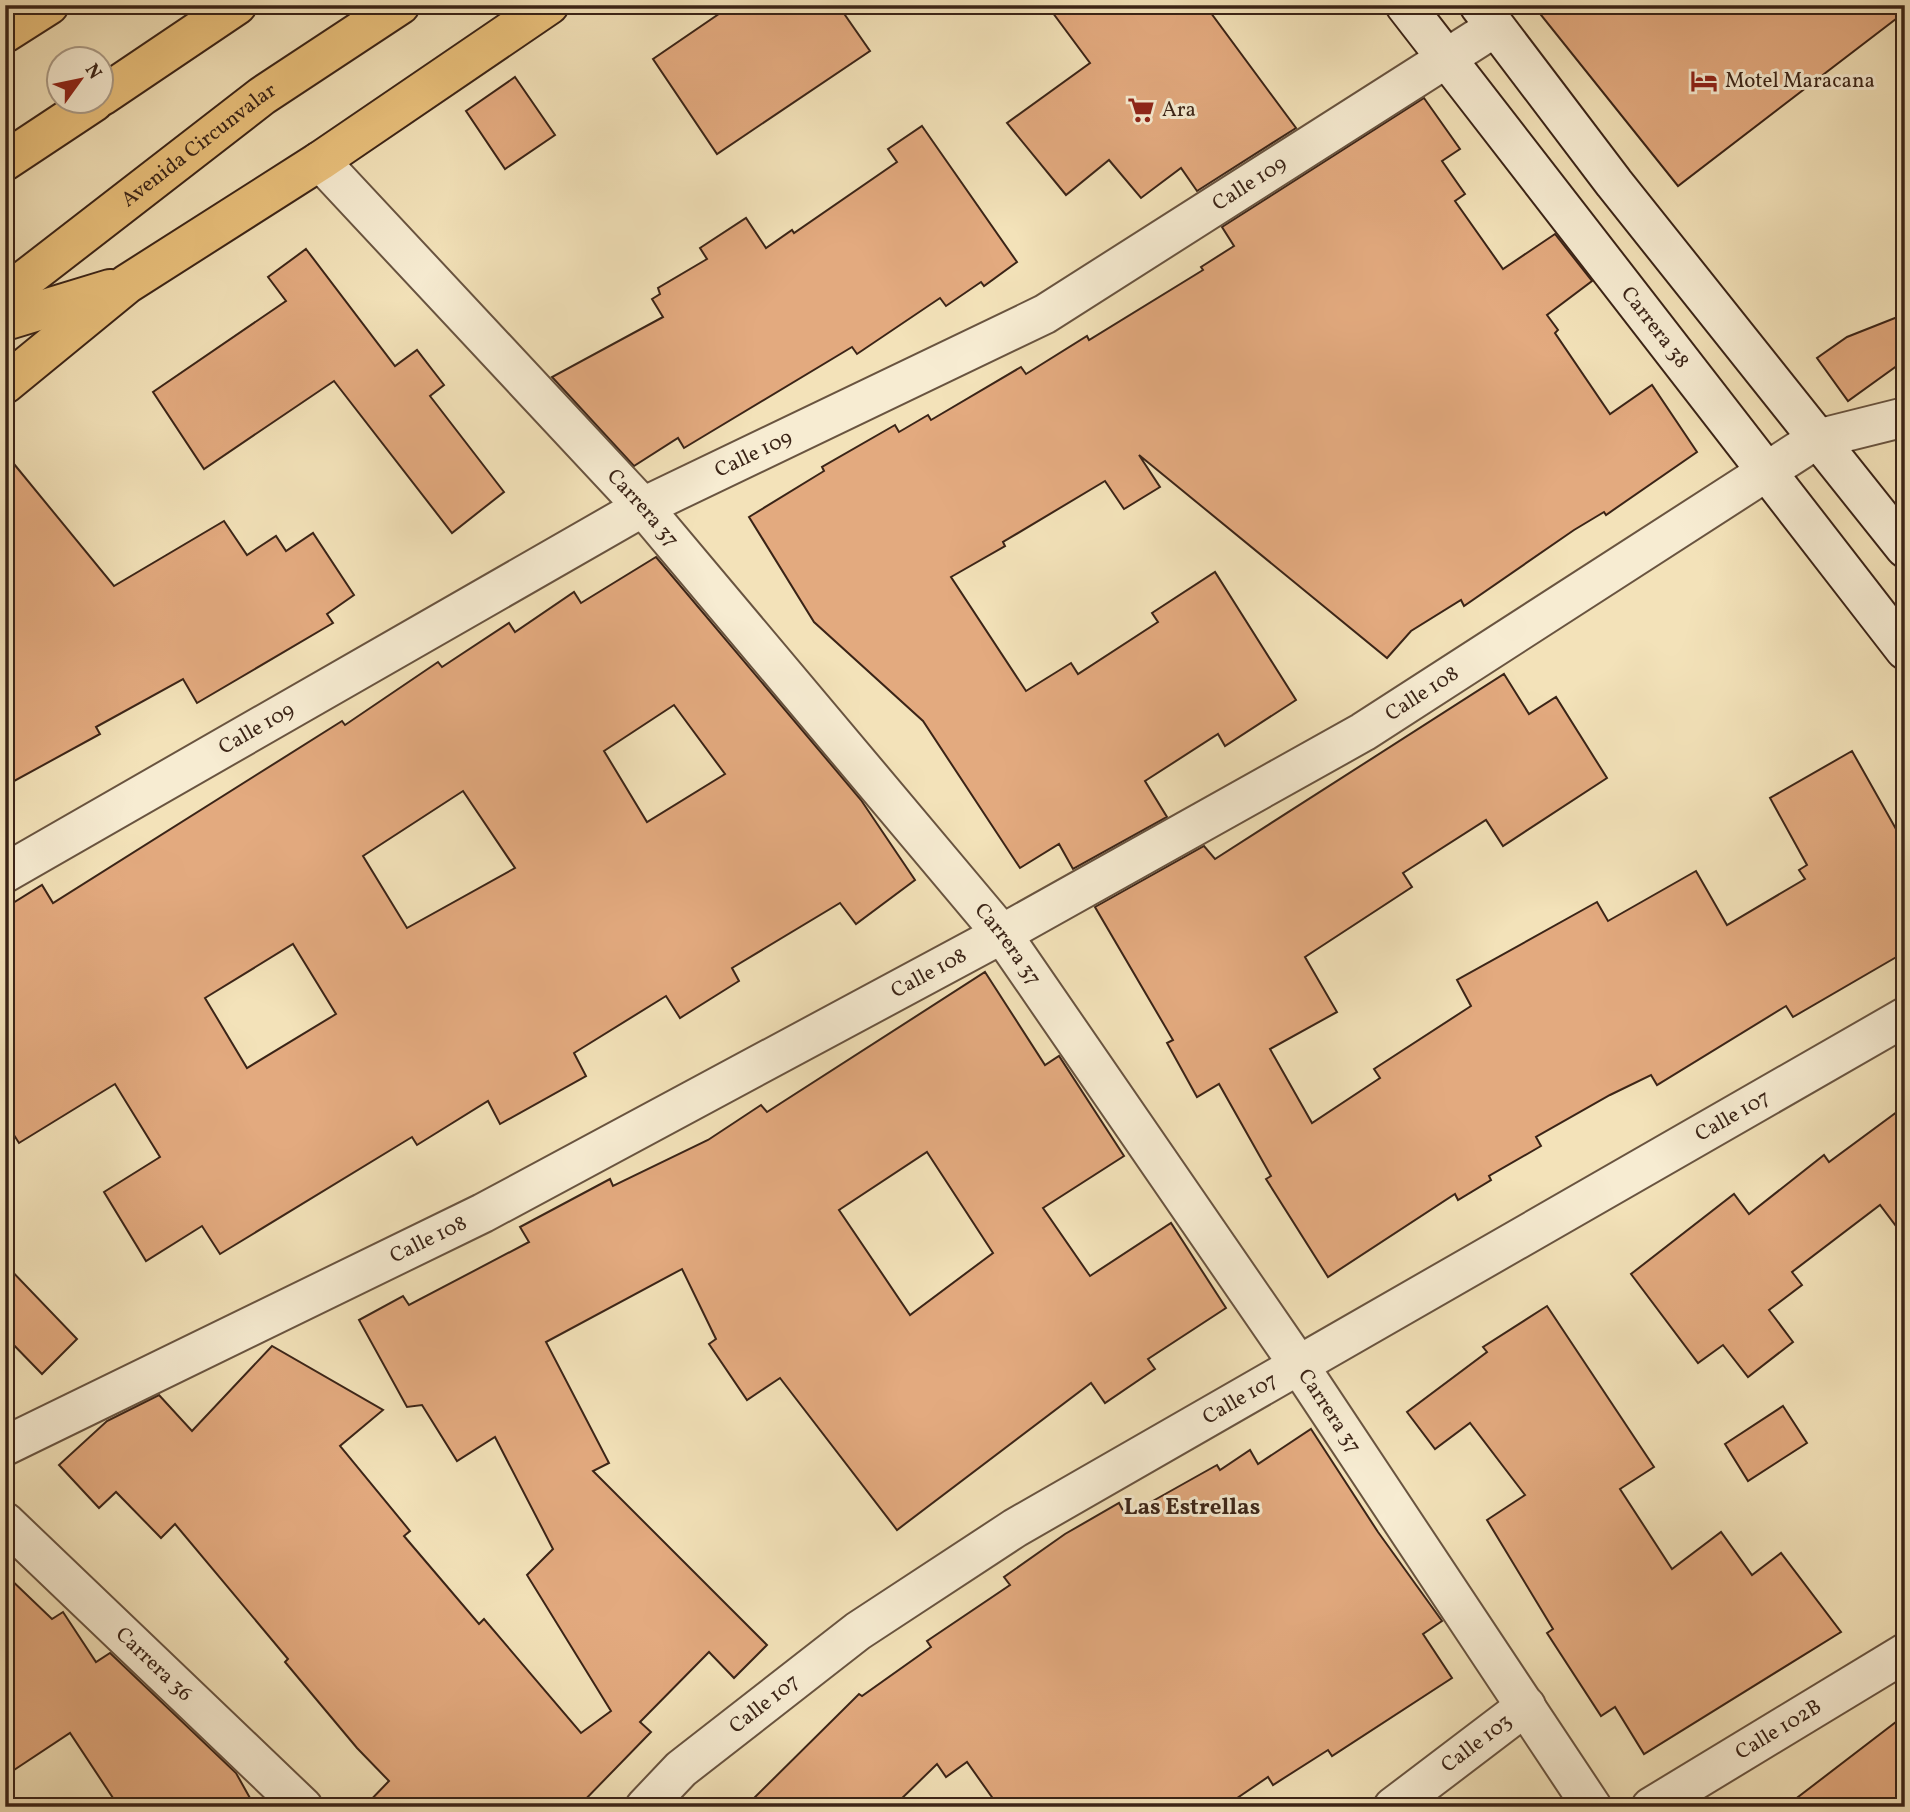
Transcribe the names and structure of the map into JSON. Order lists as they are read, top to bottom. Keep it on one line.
{"streets":{"highway":["Avenida Circunvalar"],"street":["Calle 109","Carrera 38","Carrera 37","Calle 108","Calle 107","Carrera 36","Calle 102B","Calle 103"]},"crossings":[["Calle 109","Carrera 38"],["Calle 109","Carrera 37"],["Carrera 38","Calle 108"],["Carrera 37","Calle 108"],["Carrera 37","Calle 107"],["Carrera 37","Calle 103"]],"districts":["Las Estrellas"],"places":{"hotel":["Motel Maracana"],"supermarket":["Ara"]},"north":"top right"}
